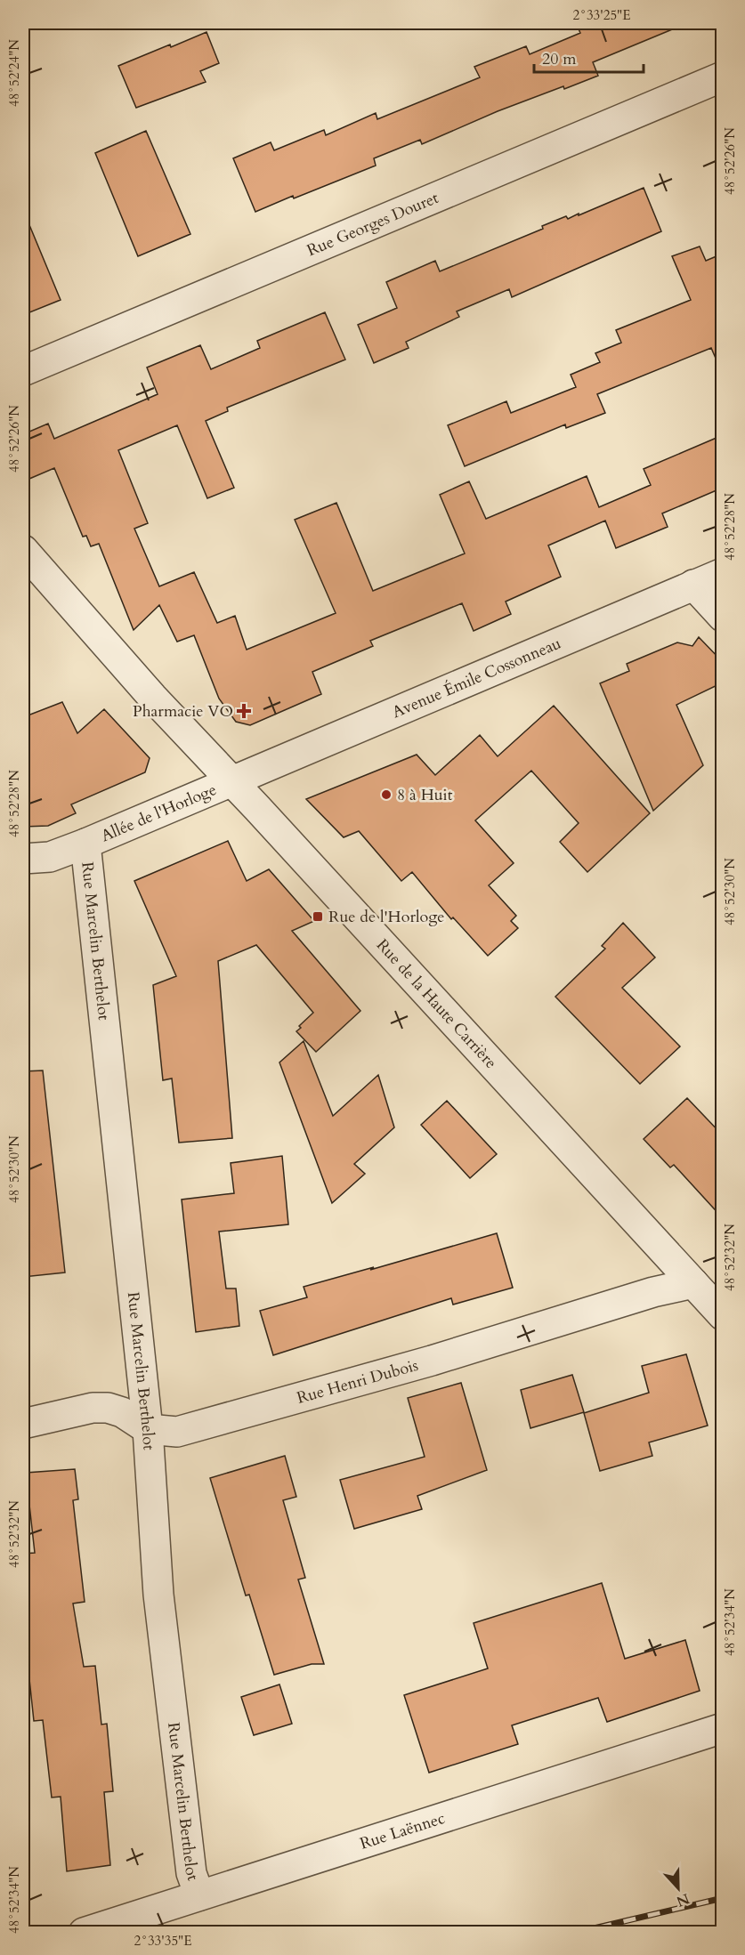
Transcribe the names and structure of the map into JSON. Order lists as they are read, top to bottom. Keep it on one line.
{"streets":{"street":["Rue Georges Douret","Avenue Émile Cossonneau","Allée de l'Horloge","Rue Marcelin Berthelot","Rue de la Haute Carrière","Rue Henri Dubois","Rue Laënnec"]},"crossings":[["Avenue Émile Cossonneau","Allée de l'Horloge"],["Avenue Émile Cossonneau","Rue de la Haute Carrière"],["Allée de l'Horloge","Rue Marcelin Berthelot"],["Allée de l'Horloge","Rue de la Haute Carrière"],["Rue Marcelin Berthelot","Rue Henri Dubois"],["Rue Marcelin Berthelot","Rue Laënnec"],["Rue de la Haute Carrière","Rue Henri Dubois"]],"places":{"health":["Pharmacie VO"],"other":["8 à Huit"],"transit":["Rue de l'Horloge"]},"scale_bar":"20 m","north":"bottom","coordinates":["2°33'25\"E","48°52'24\"N","48°52'26\"N","48°52'28\"N","48°52'30\"N","48°52'32\"N","48°52'34\"N","2°33'35\"E"]}
